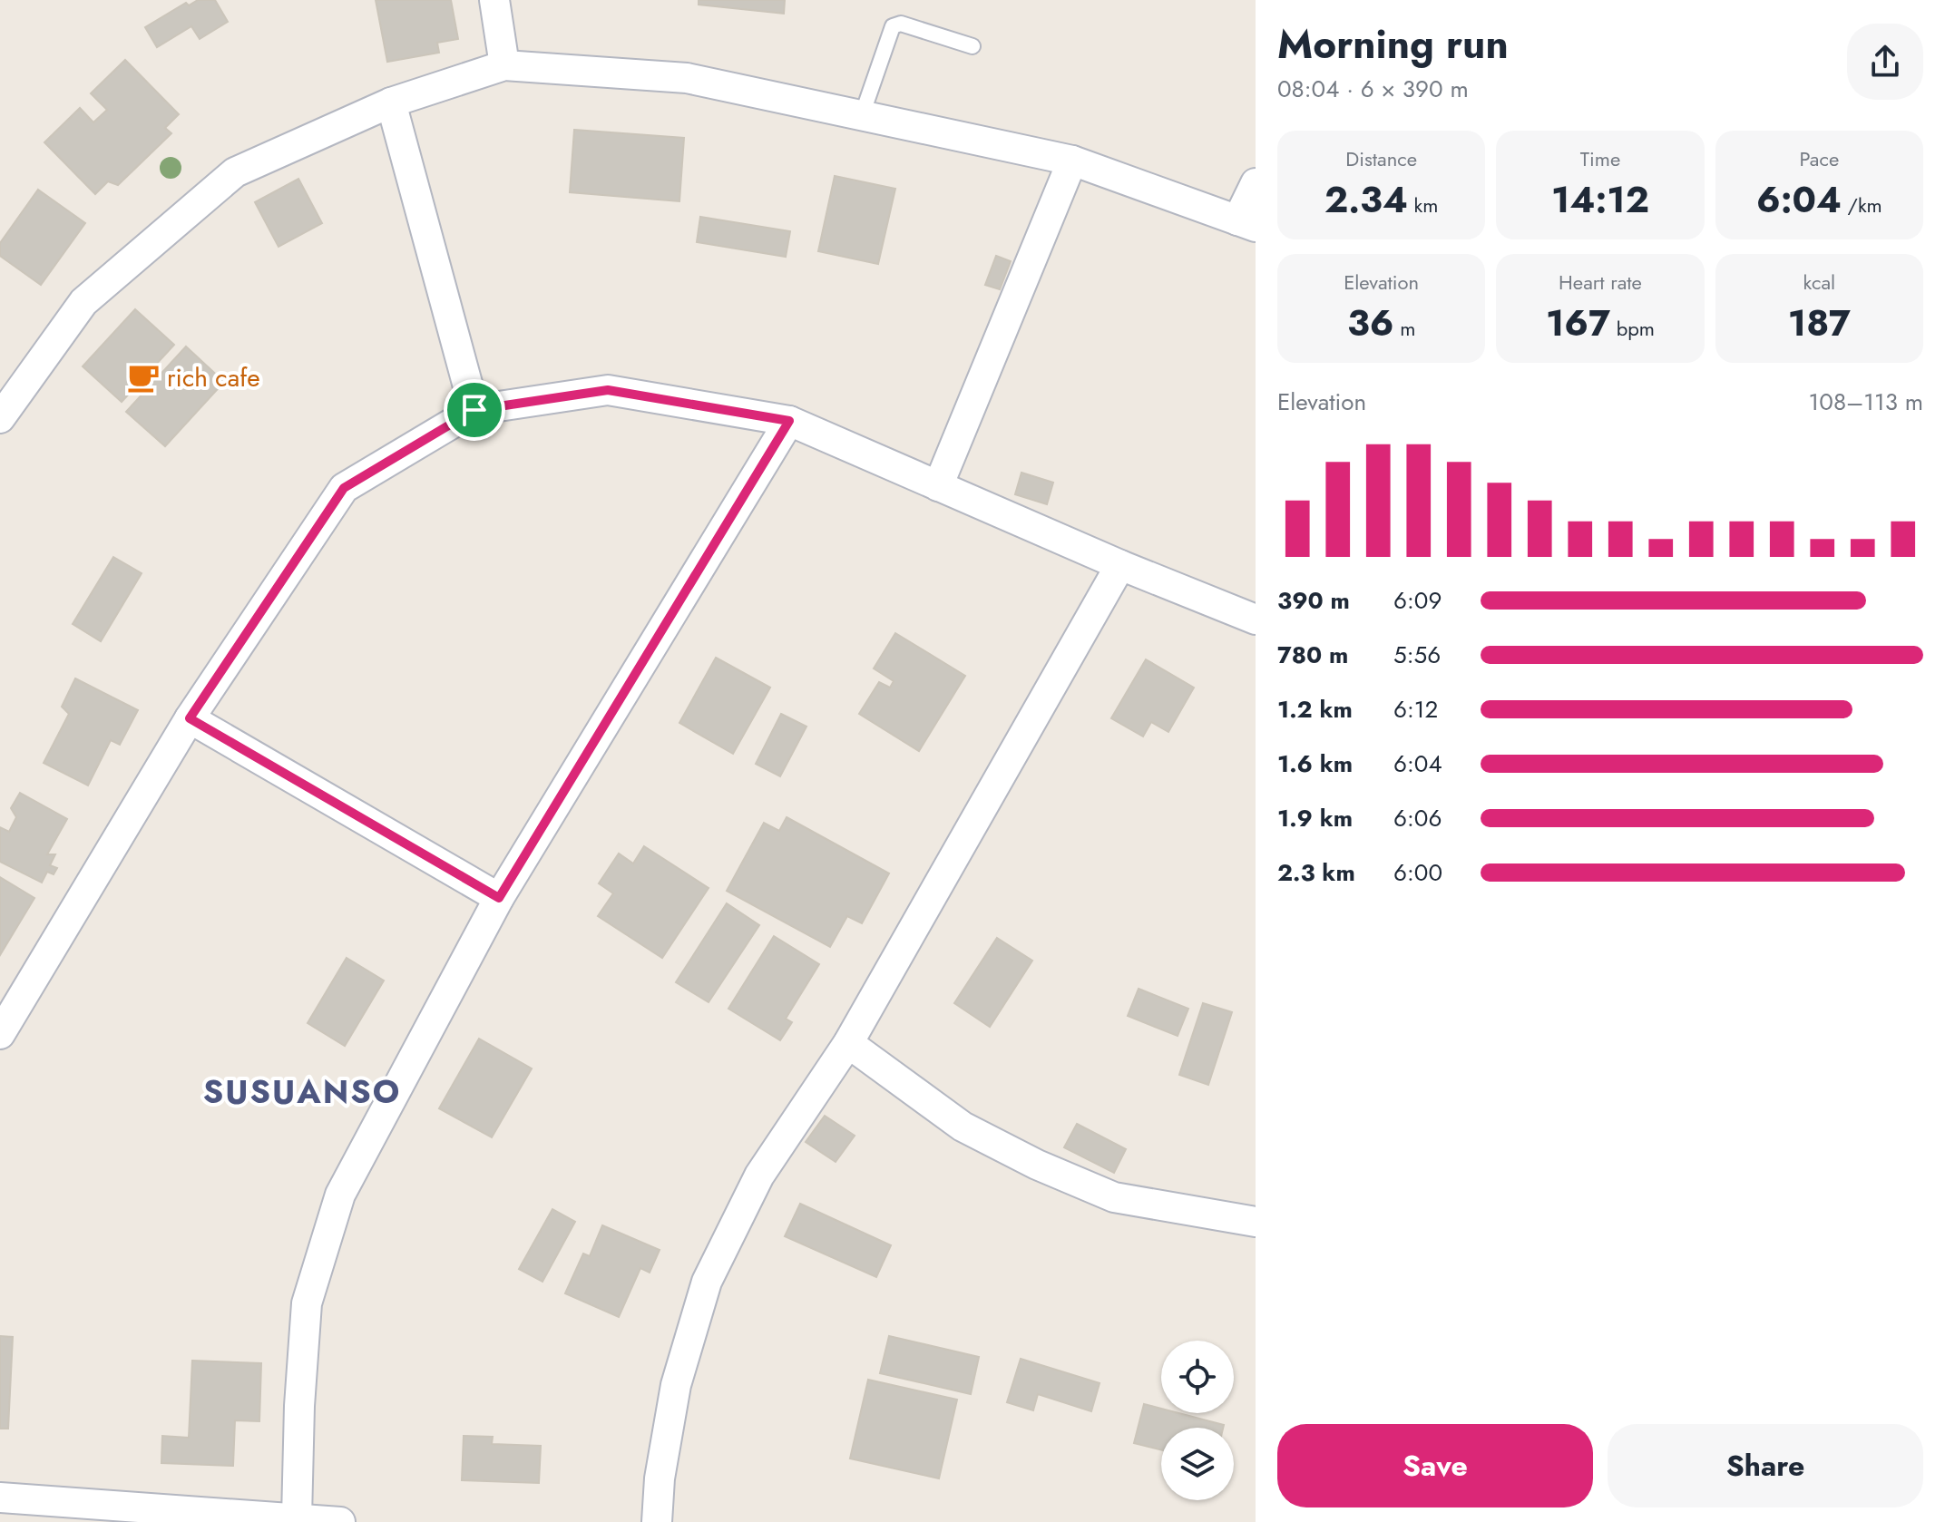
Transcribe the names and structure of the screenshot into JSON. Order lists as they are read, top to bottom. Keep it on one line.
{"districts":["SUSUANSO"],"places":{"cafe":["rich cafe"]},"page":{"heading":["Morning run","08:04 · 6 × 390 m"],"stats":[["Distance","2.34 km"],["Time","14:12"],["Pace","6:04 /km"],["Elevation","36 m"],["Heart rate","167 bpm"],["kcal","187"]],"chart":["Elevation","108–113 m"],"list":[{"name":"390 m","note":"6:09"},{"name":"780 m","note":"5:56"},{"name":"1.2 km","note":"6:12"},{"name":"1.6 km","note":"6:04"},{"name":"1.9 km","note":"6:06"},{"name":"2.3 km","note":"6:00"}],"buttons":["Save","Share"]}}
